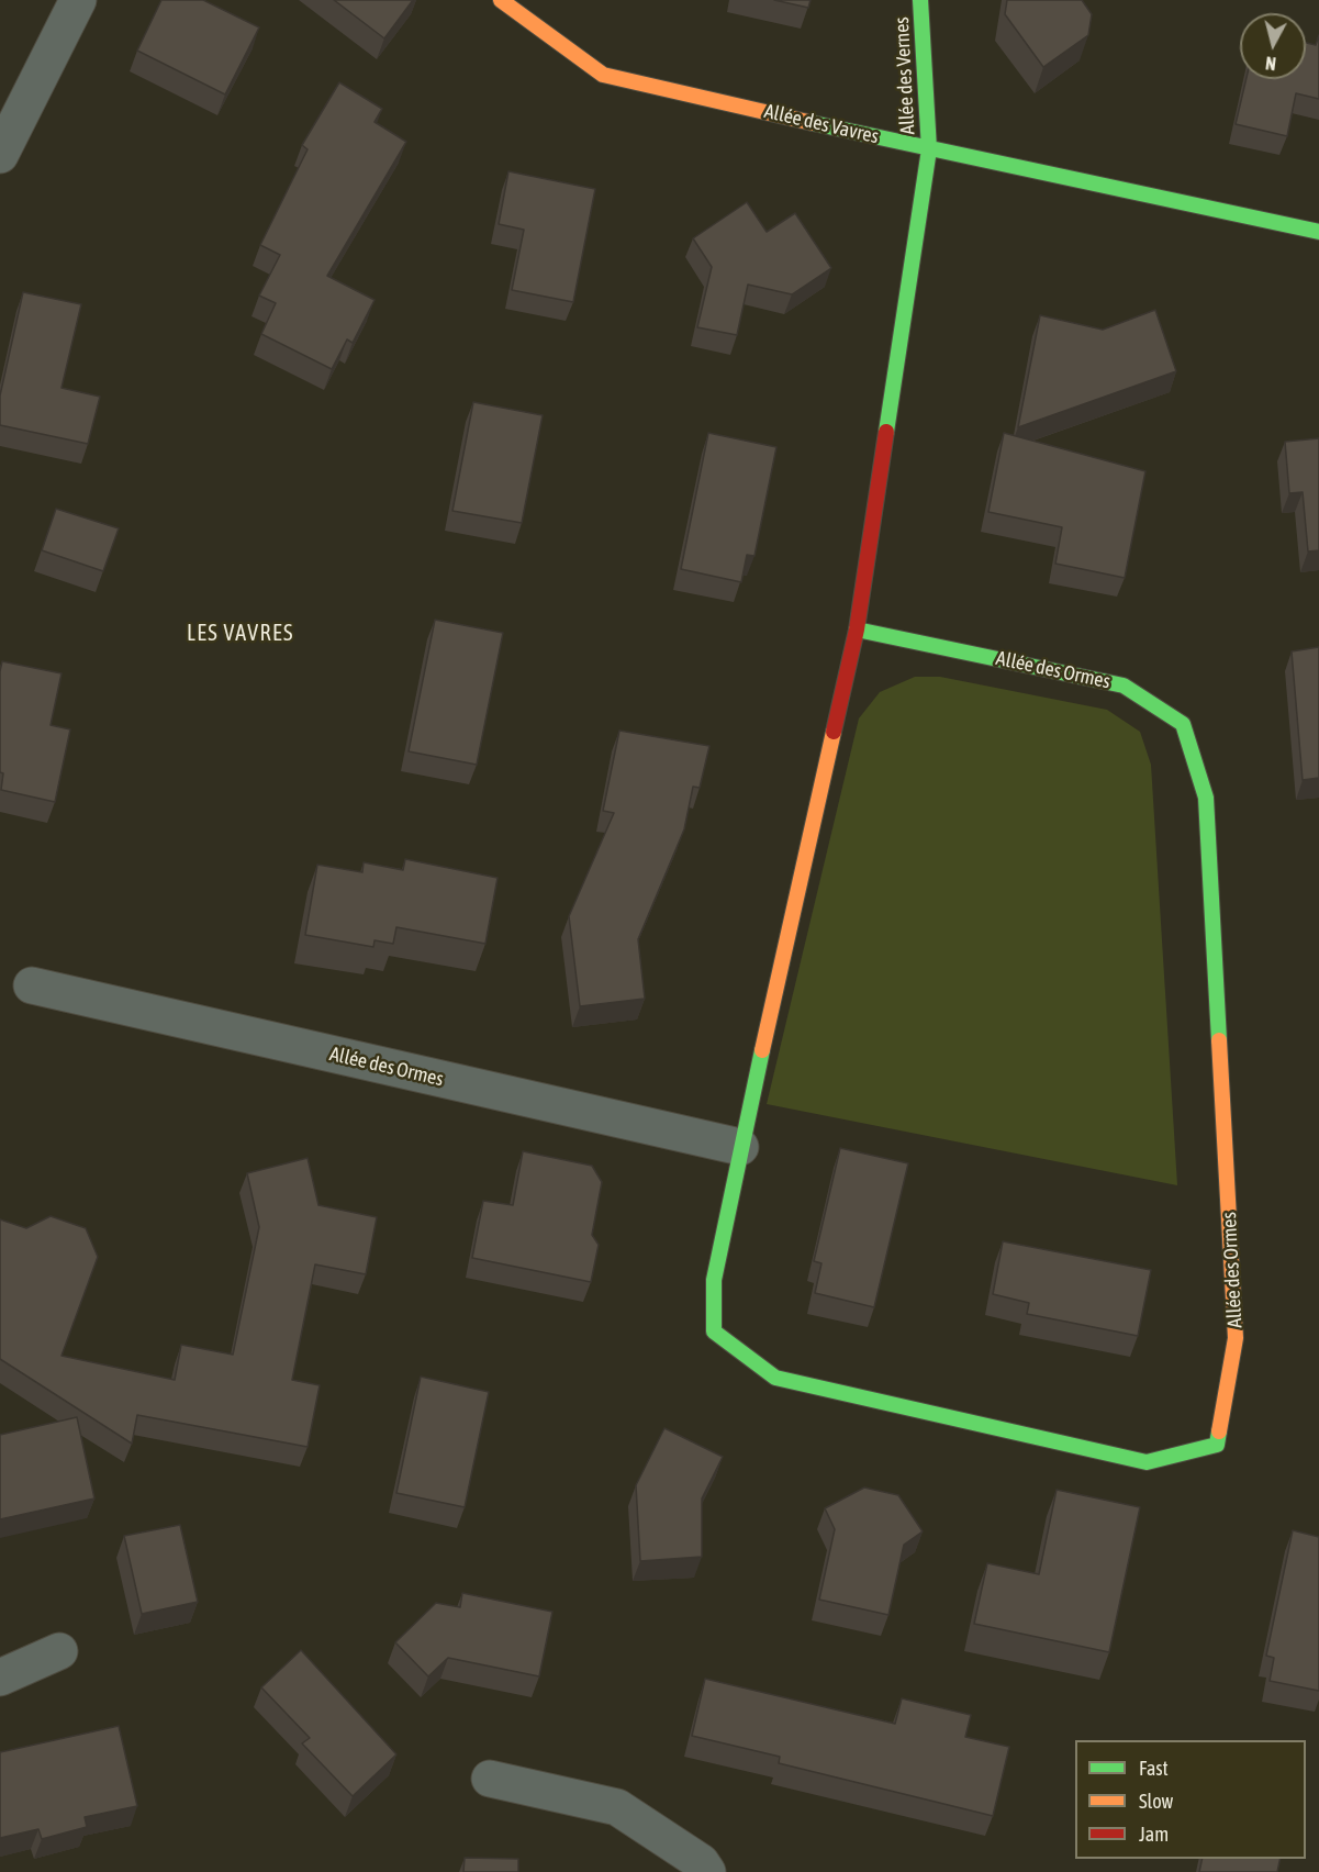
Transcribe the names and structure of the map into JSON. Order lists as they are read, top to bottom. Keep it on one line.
{"streets":{"street":["Allée des Vernes","Allée des Vavres","Allée des Ormes"]},"crossings":[["Allée des Vernes","Allée des Vavres"],["Allée des Vernes","Allée des Ormes"],["Allée des Vavres","Allée des Ormes"]],"districts":["LES VAVRES"],"legend":["Fast","Slow","Jam"],"north":"bottom"}
